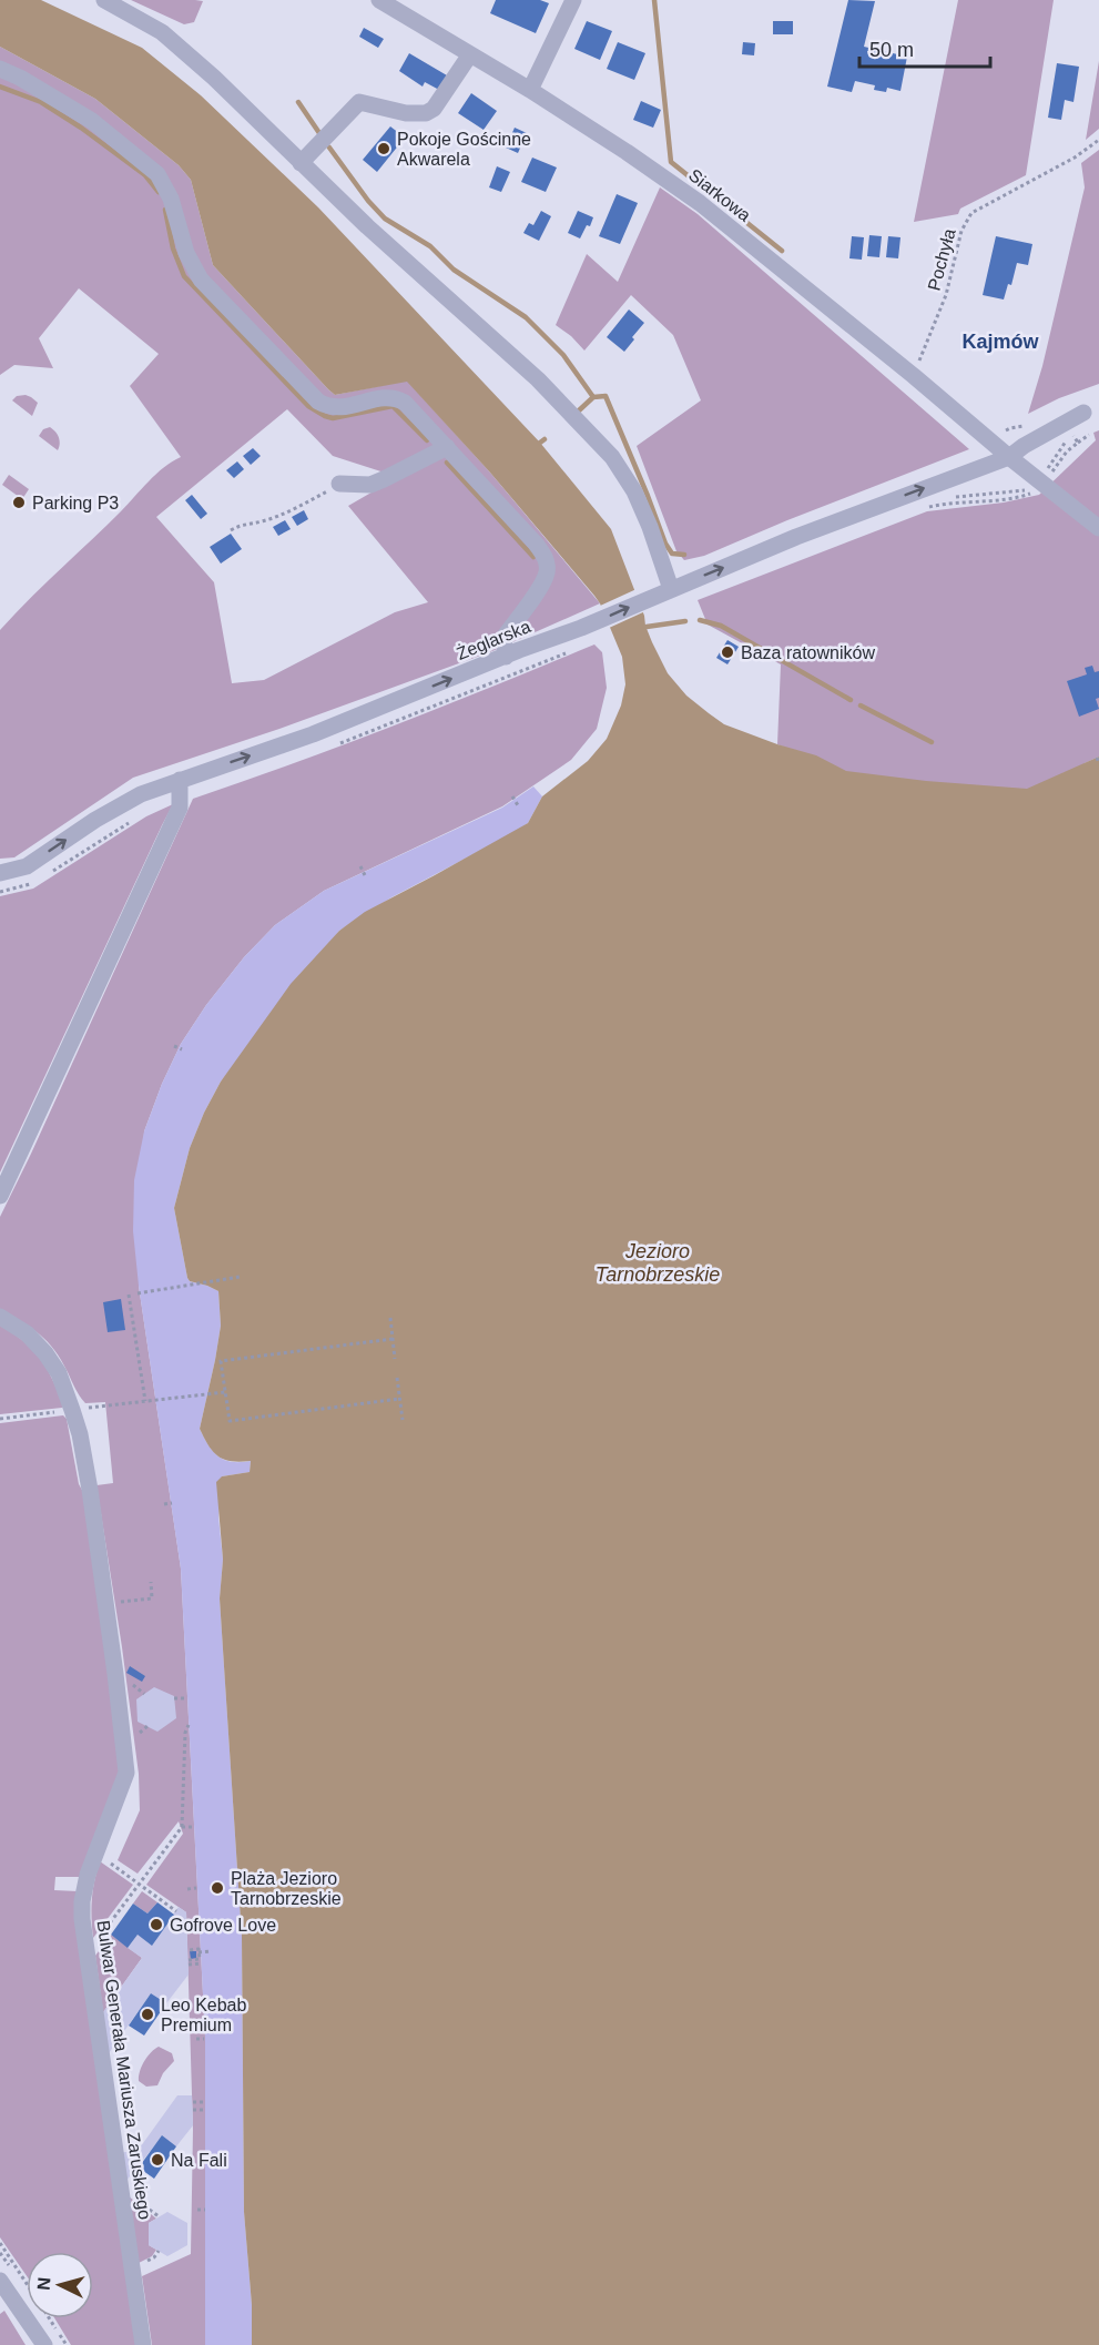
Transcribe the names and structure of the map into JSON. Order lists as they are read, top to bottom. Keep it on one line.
{"streets":{"street":["Siarkowa","Żeglarska","Bulwar Generała Mariusza Zaruskiego"],"path":["Pochyła"]},"crossings":[["Siarkowa","Pochyła"],["Siarkowa","Żeglarska"]],"one_way":["Żeglarska"],"districts":["Kajmów"],"water":["Jezioro Tarnobrzeskie"],"places":["Pokoje Gościnne Akwarela","Parking P3","Baza ratowników","Plaża Jezioro Tarnobrzeskie","Gofrove Love","Leo Kebab Premium","Na Fali"],"scale_bar":"50 m","north":"left"}
